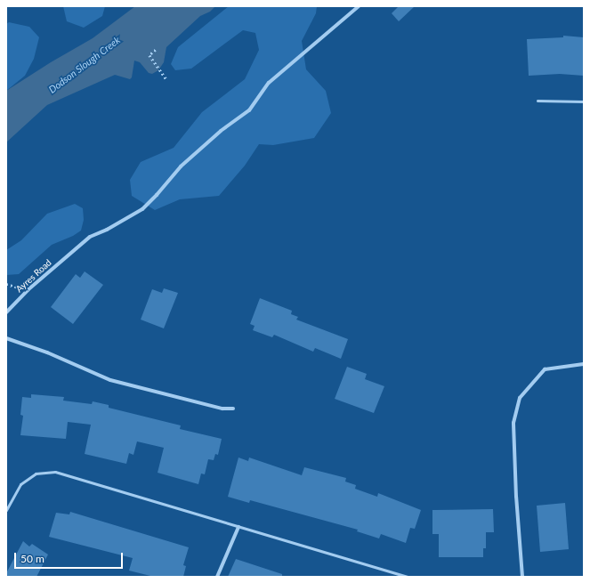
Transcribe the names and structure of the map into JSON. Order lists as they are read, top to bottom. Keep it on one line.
{"streets":{"street":["Ayres Road"]},"water":["Dodson Slough Creek"],"scale_bar":"50 m"}
